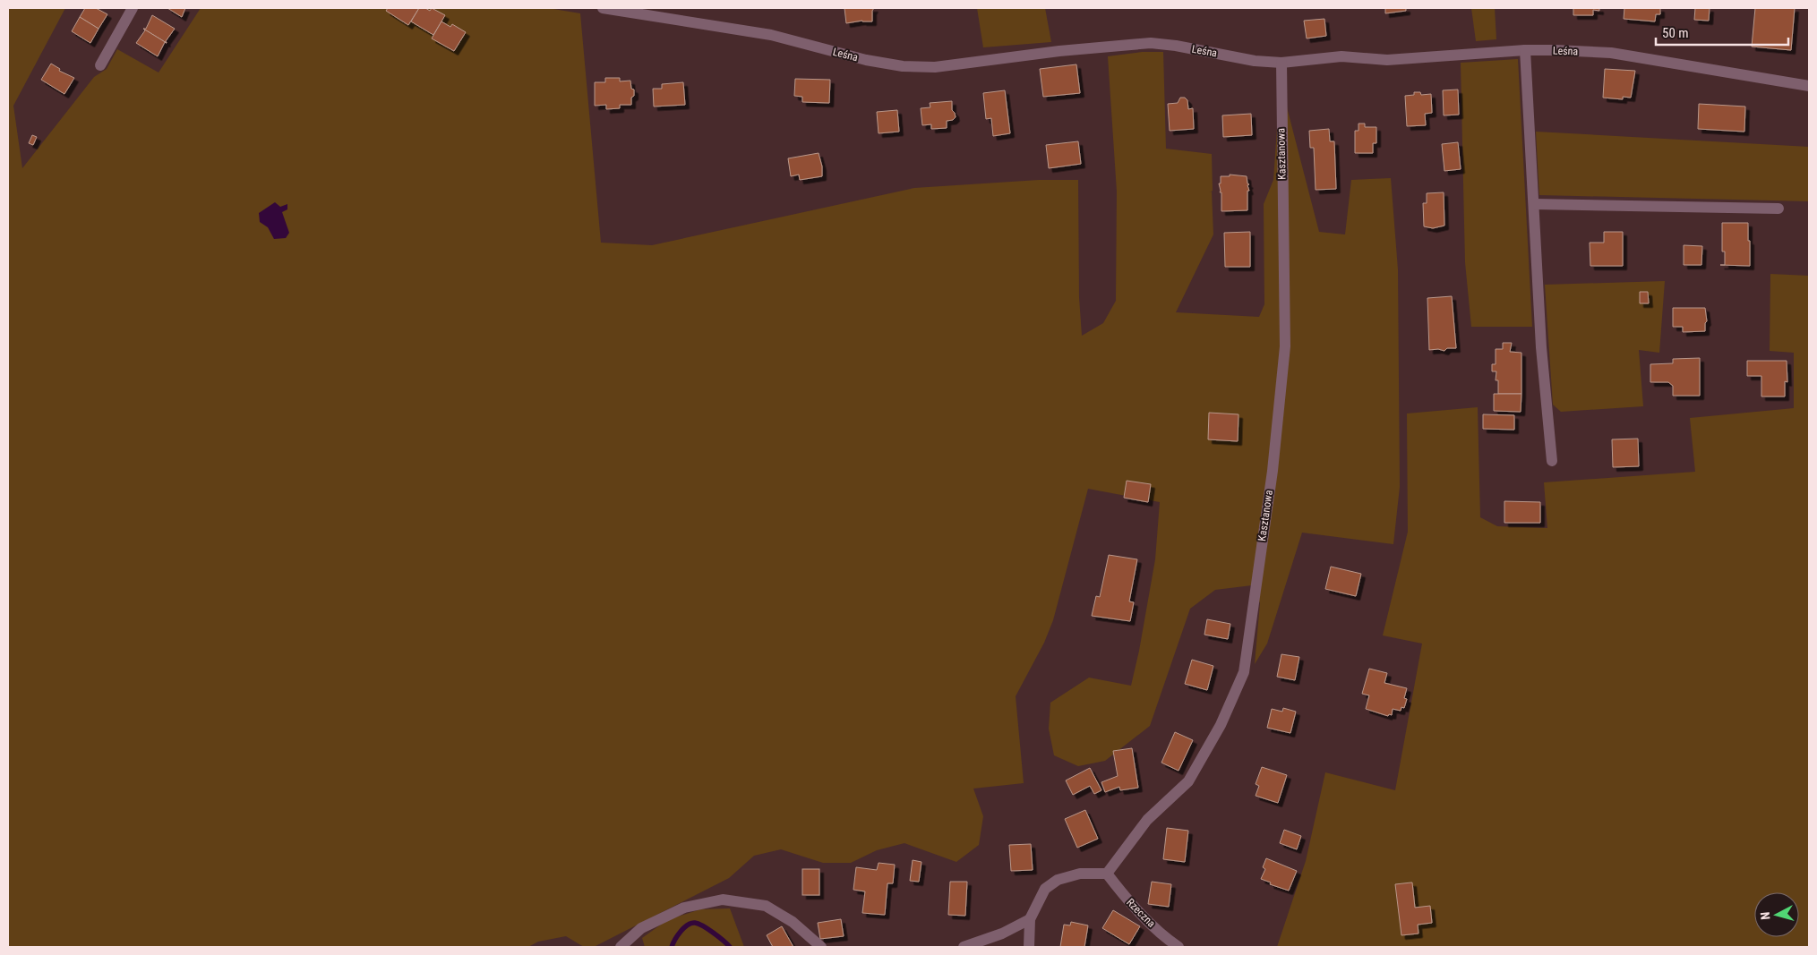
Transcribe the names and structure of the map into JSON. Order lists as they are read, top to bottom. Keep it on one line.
{"streets":{"street":["Leśna","Kasztanowa","Rzeczna"]},"crossings":[["Leśna","Kasztanowa"],["Kasztanowa","Rzeczna"]],"scale_bar":"50 m","north":"left"}
